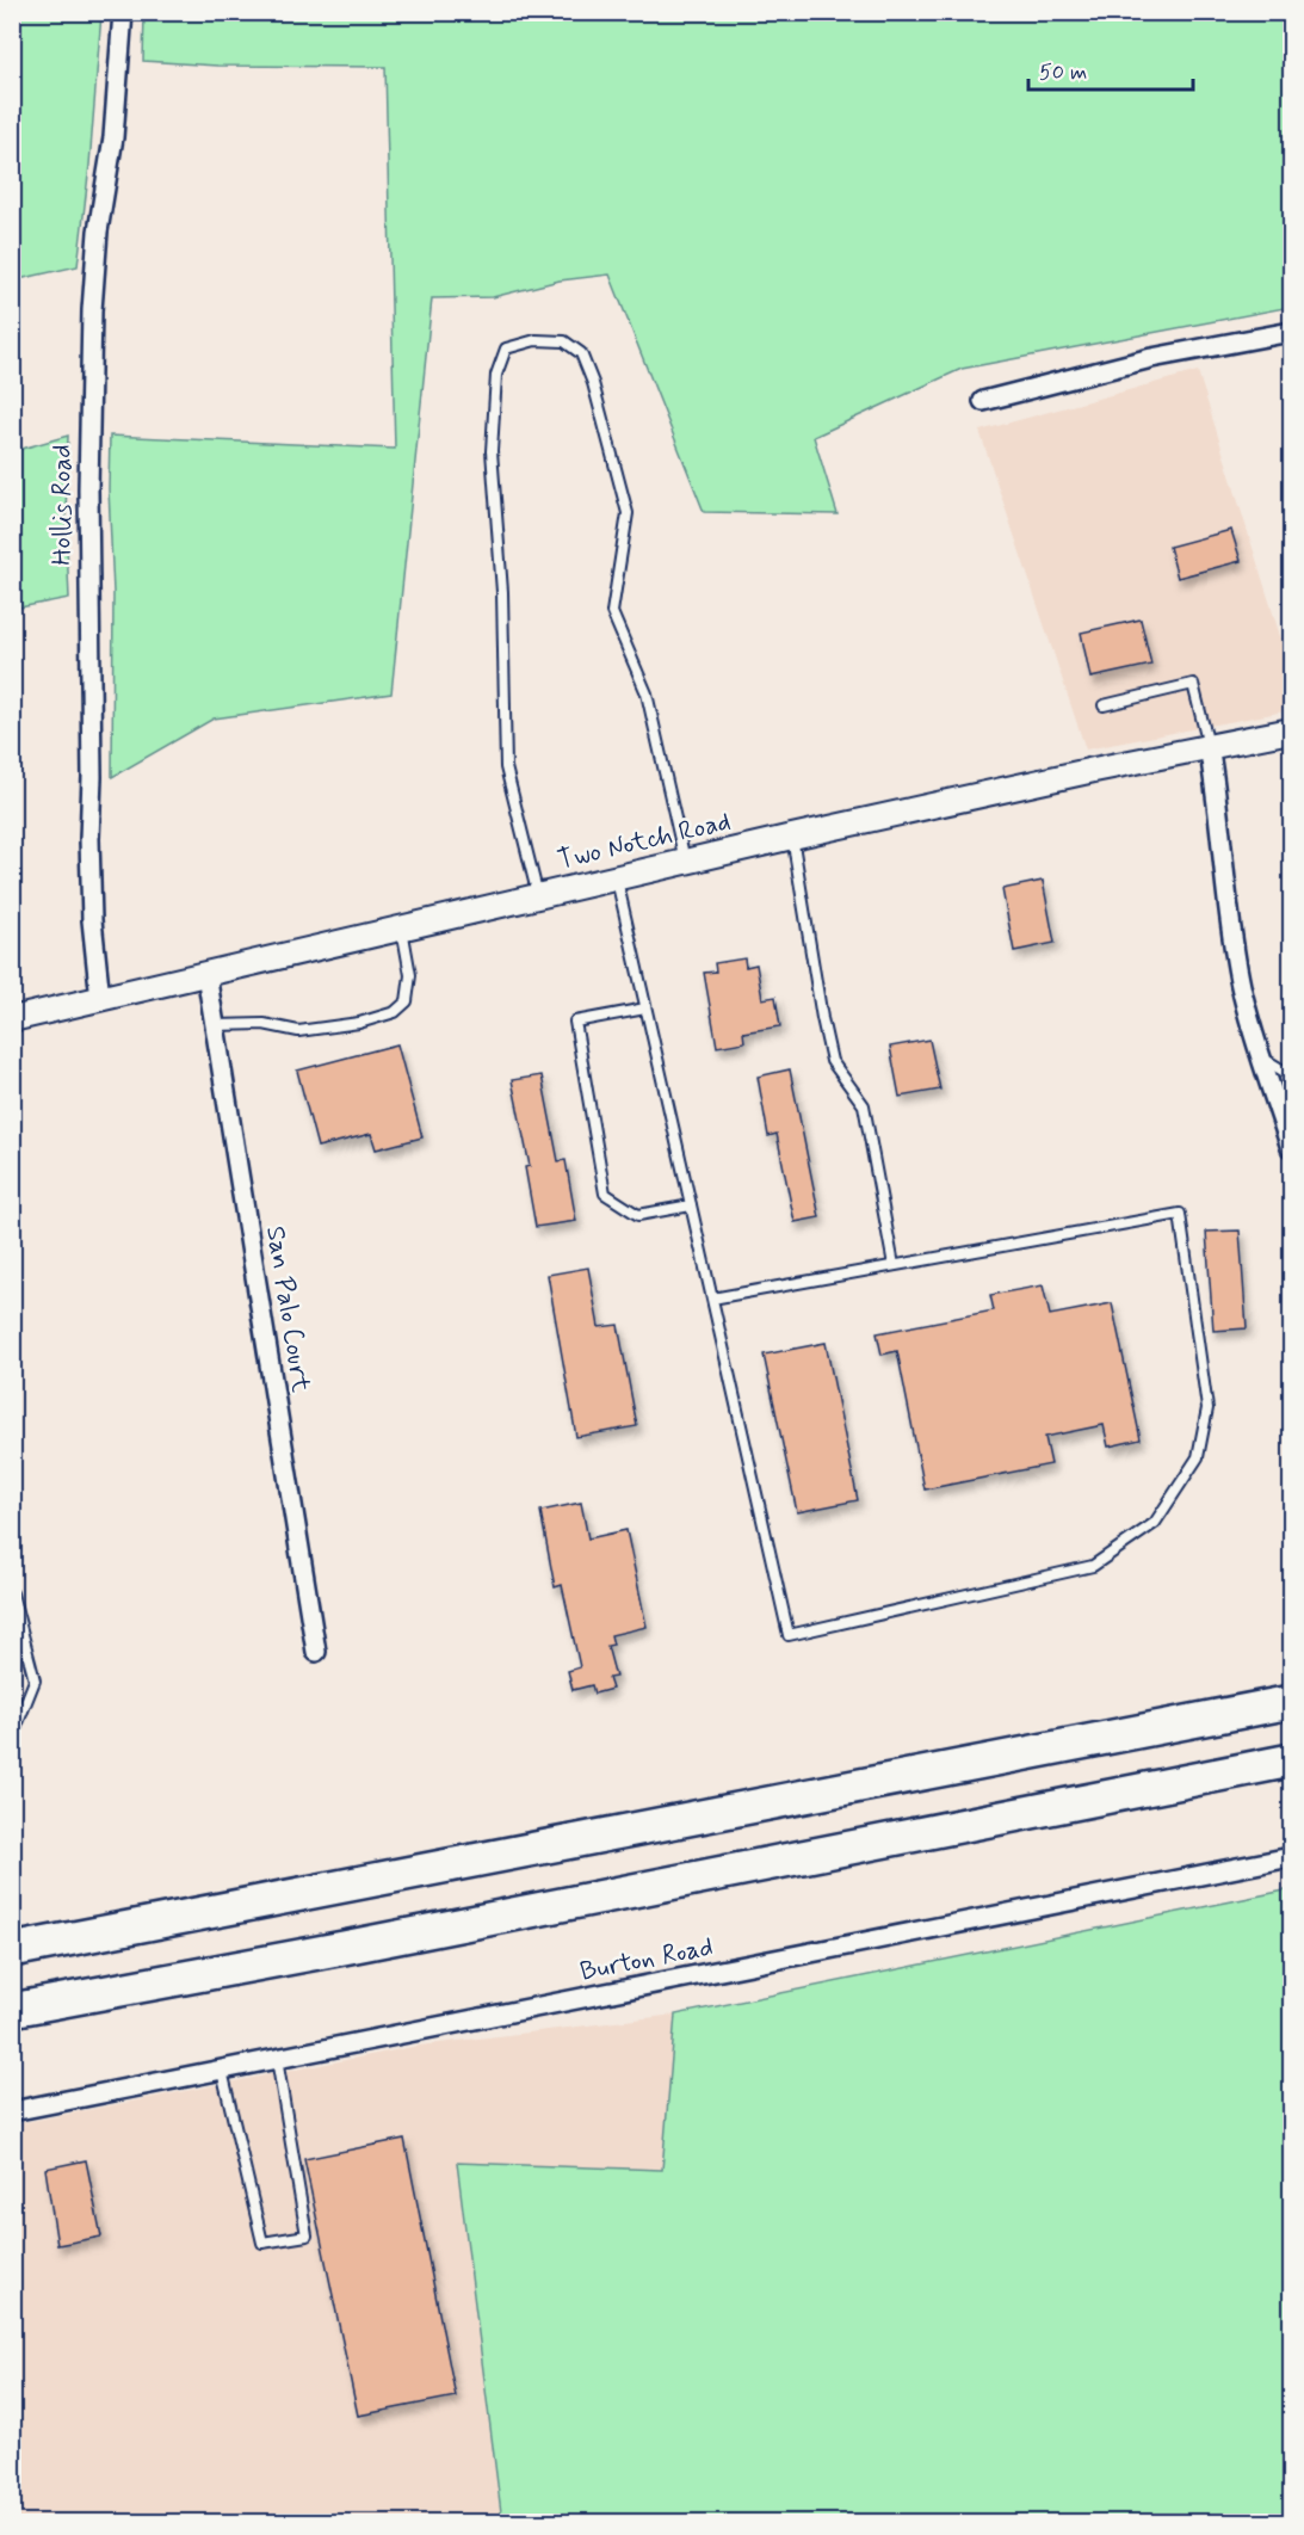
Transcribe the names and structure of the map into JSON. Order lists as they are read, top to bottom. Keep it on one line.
{"streets":{"street":["Hollis Road","Two Notch Road","San Palo Court","Burton Road"]},"crossings":[["Hollis Road","Two Notch Road"],["Two Notch Road","San Palo Court"]],"scale_bar":"50 m"}
